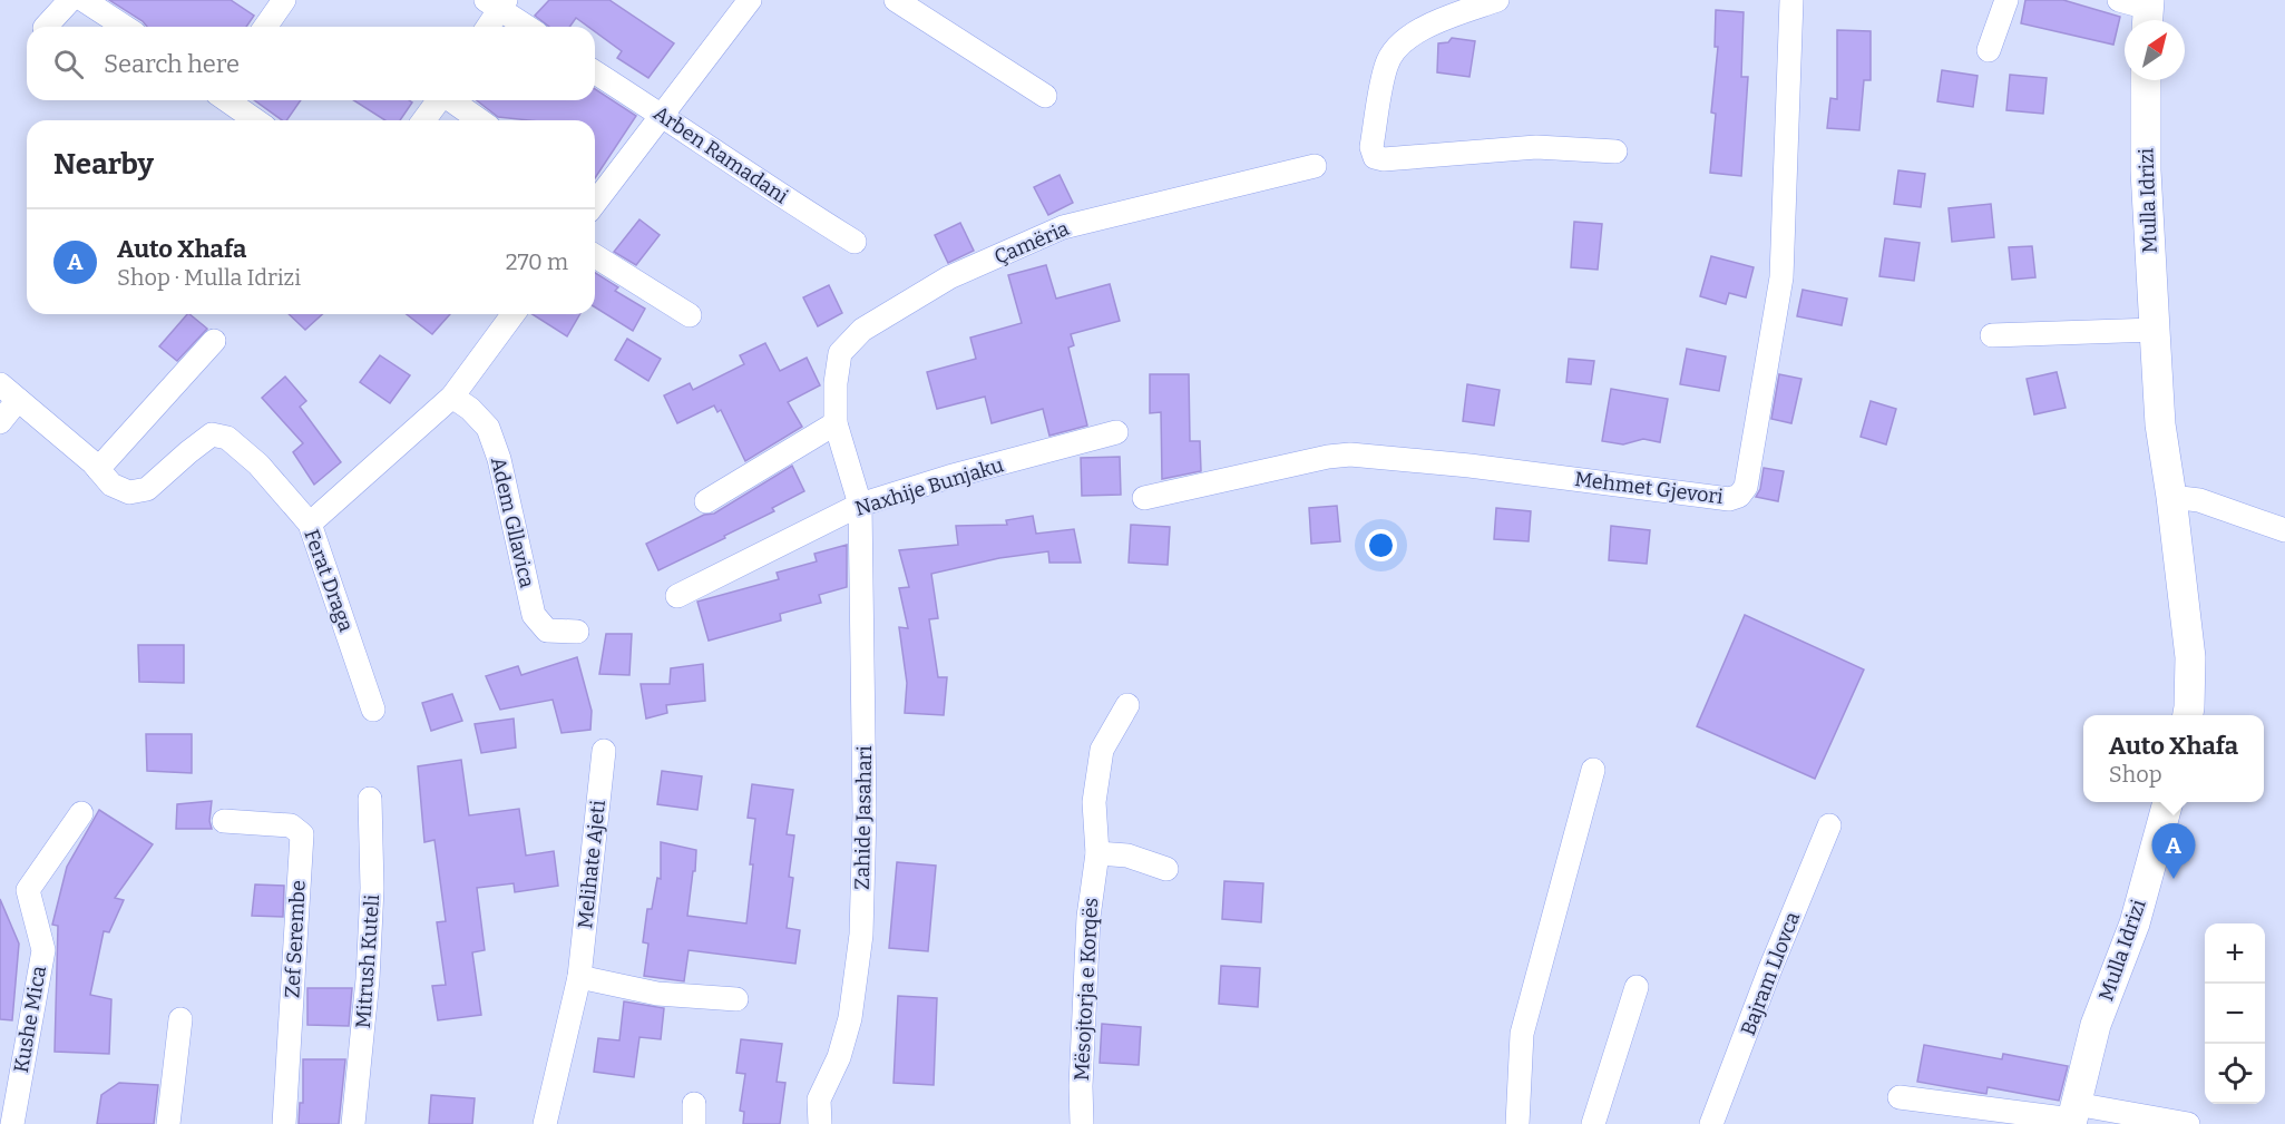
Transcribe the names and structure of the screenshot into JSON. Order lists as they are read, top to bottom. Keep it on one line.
{"streets":{"street":["Arben Ramadani","Mulla Idrizi","Çamëria","Naxhije Bunjaku","Mehmet Gjevori","Adem Gllavica","Ferat Draga","Zahide Jasahari","Melihate Ajeti","Zef Serembe","Mitrush Kuteli","Bajram Llovca","Mësojtorja e Korqës","Kushe Mica"]},"crossings":[["Çamëria","Naxhije Bunjaku"],["Çamëria","Zahide Jasahari"],["Naxhije Bunjaku","Zahide Jasahari"]],"north":"top right","page":{"search":"Search here","heading":"Nearby","list":[{"mark":"A","name":"Auto Xhafa","note":"Shop · Mulla Idrizi","value":"270 m"}],"popup":["Auto Xhafa","Shop"],"pins":"A","map_buttons":["+","−"]}}
